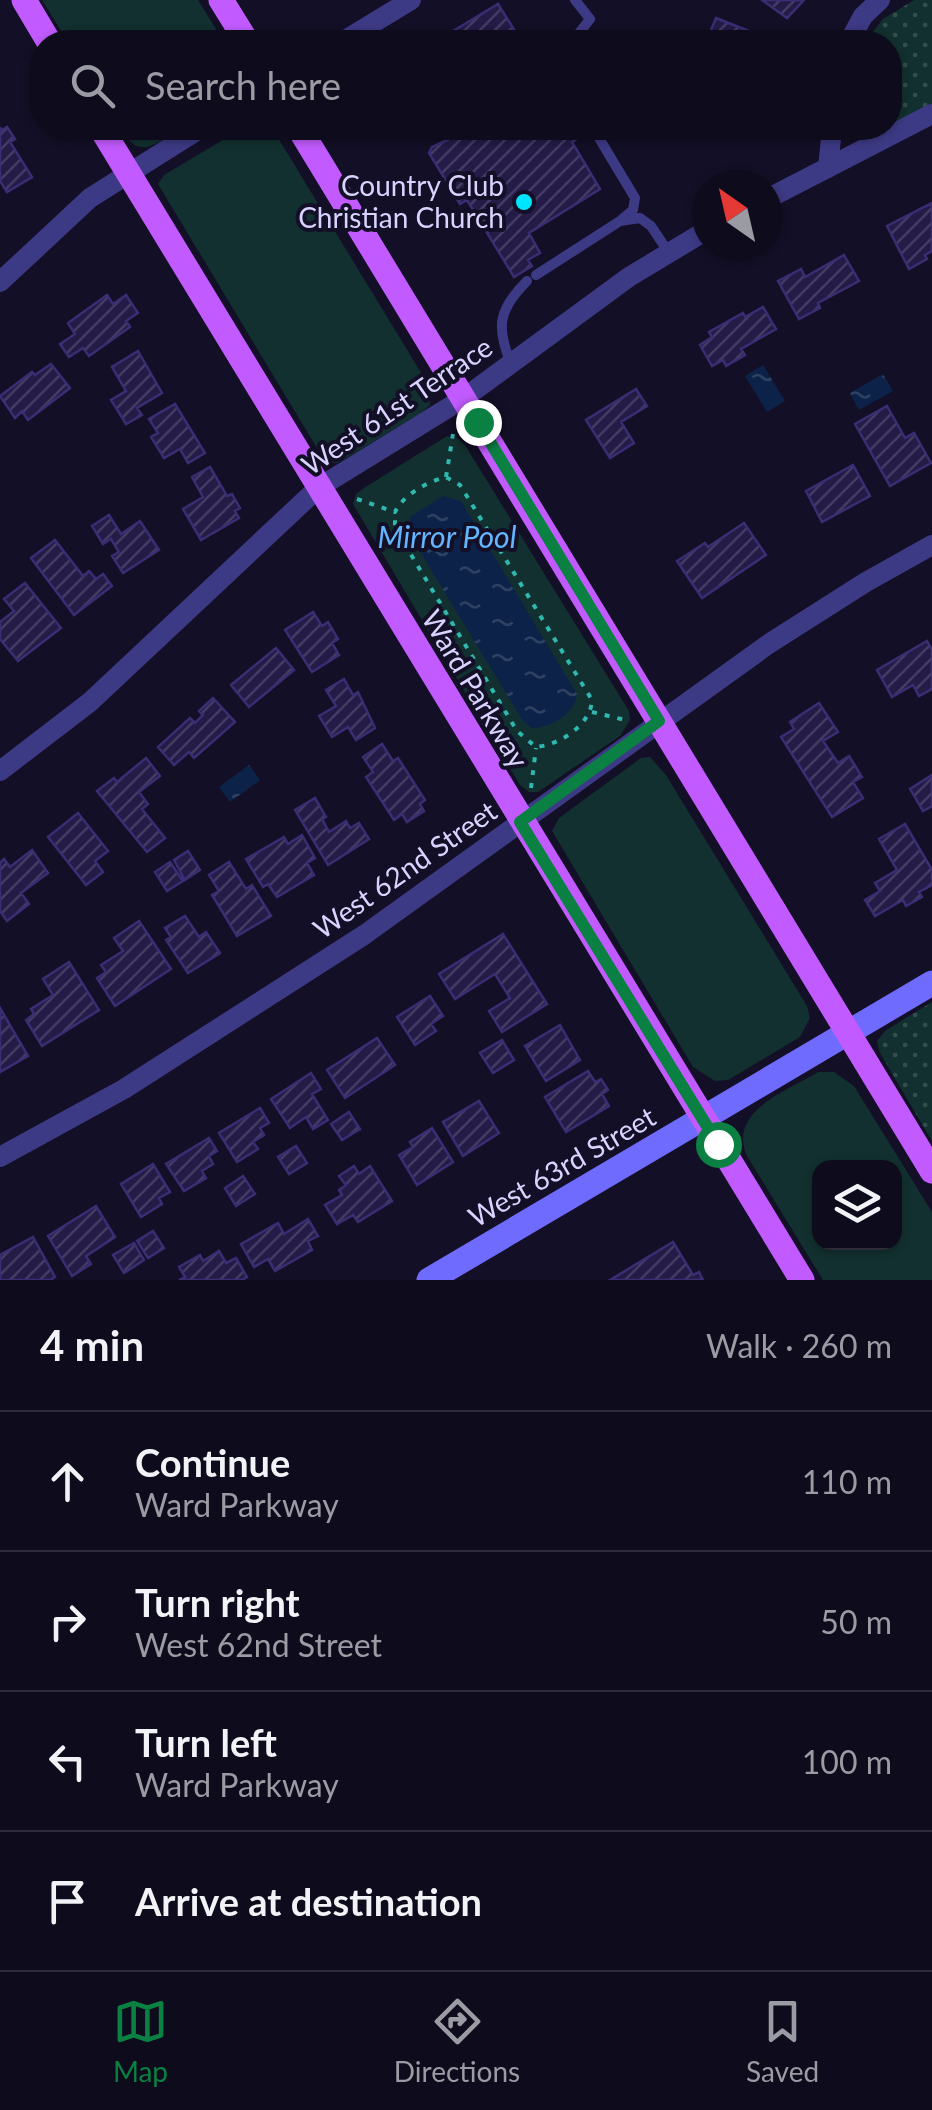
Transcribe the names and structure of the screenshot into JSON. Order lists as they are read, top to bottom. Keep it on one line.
{"streets":{"main road":["Ward Parkway","West 63rd Street"],"street":["West 61st Terrace","West 62nd Street"]},"crossings":[["West 61st Terrace","Ward Parkway"],["Ward Parkway","West 62nd Street"],["Ward Parkway","West 63rd Street"]],"water":["Mirror Pool"],"places":["Country Club Christian Church"],"north":"top left","page":{"search":"Search here","heading":["4 min","Walk · 260 m"],"list":[["Continue","Ward Parkway","110 m"],["Turn right","West 62nd Street","50 m"],["Turn left","Ward Parkway","100 m"],"Arrive at destination"],"nav":["Map","Directions","Saved"]}}
